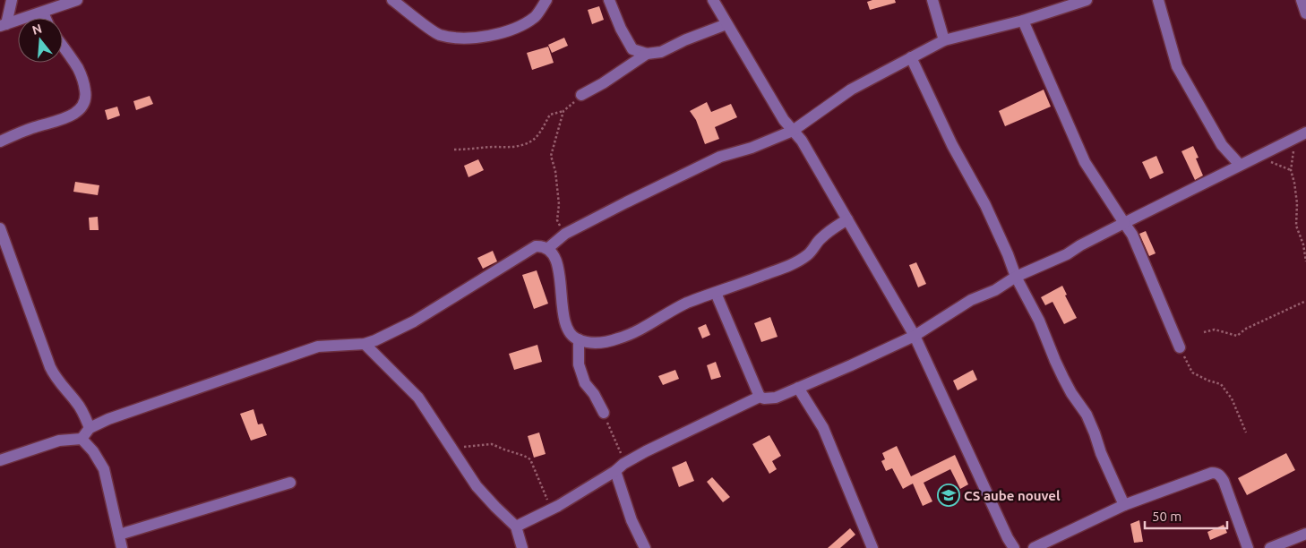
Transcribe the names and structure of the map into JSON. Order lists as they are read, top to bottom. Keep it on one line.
{"places":{"school or university":["CS aube nouvel"]},"scale_bar":"50 m","north":"top"}
